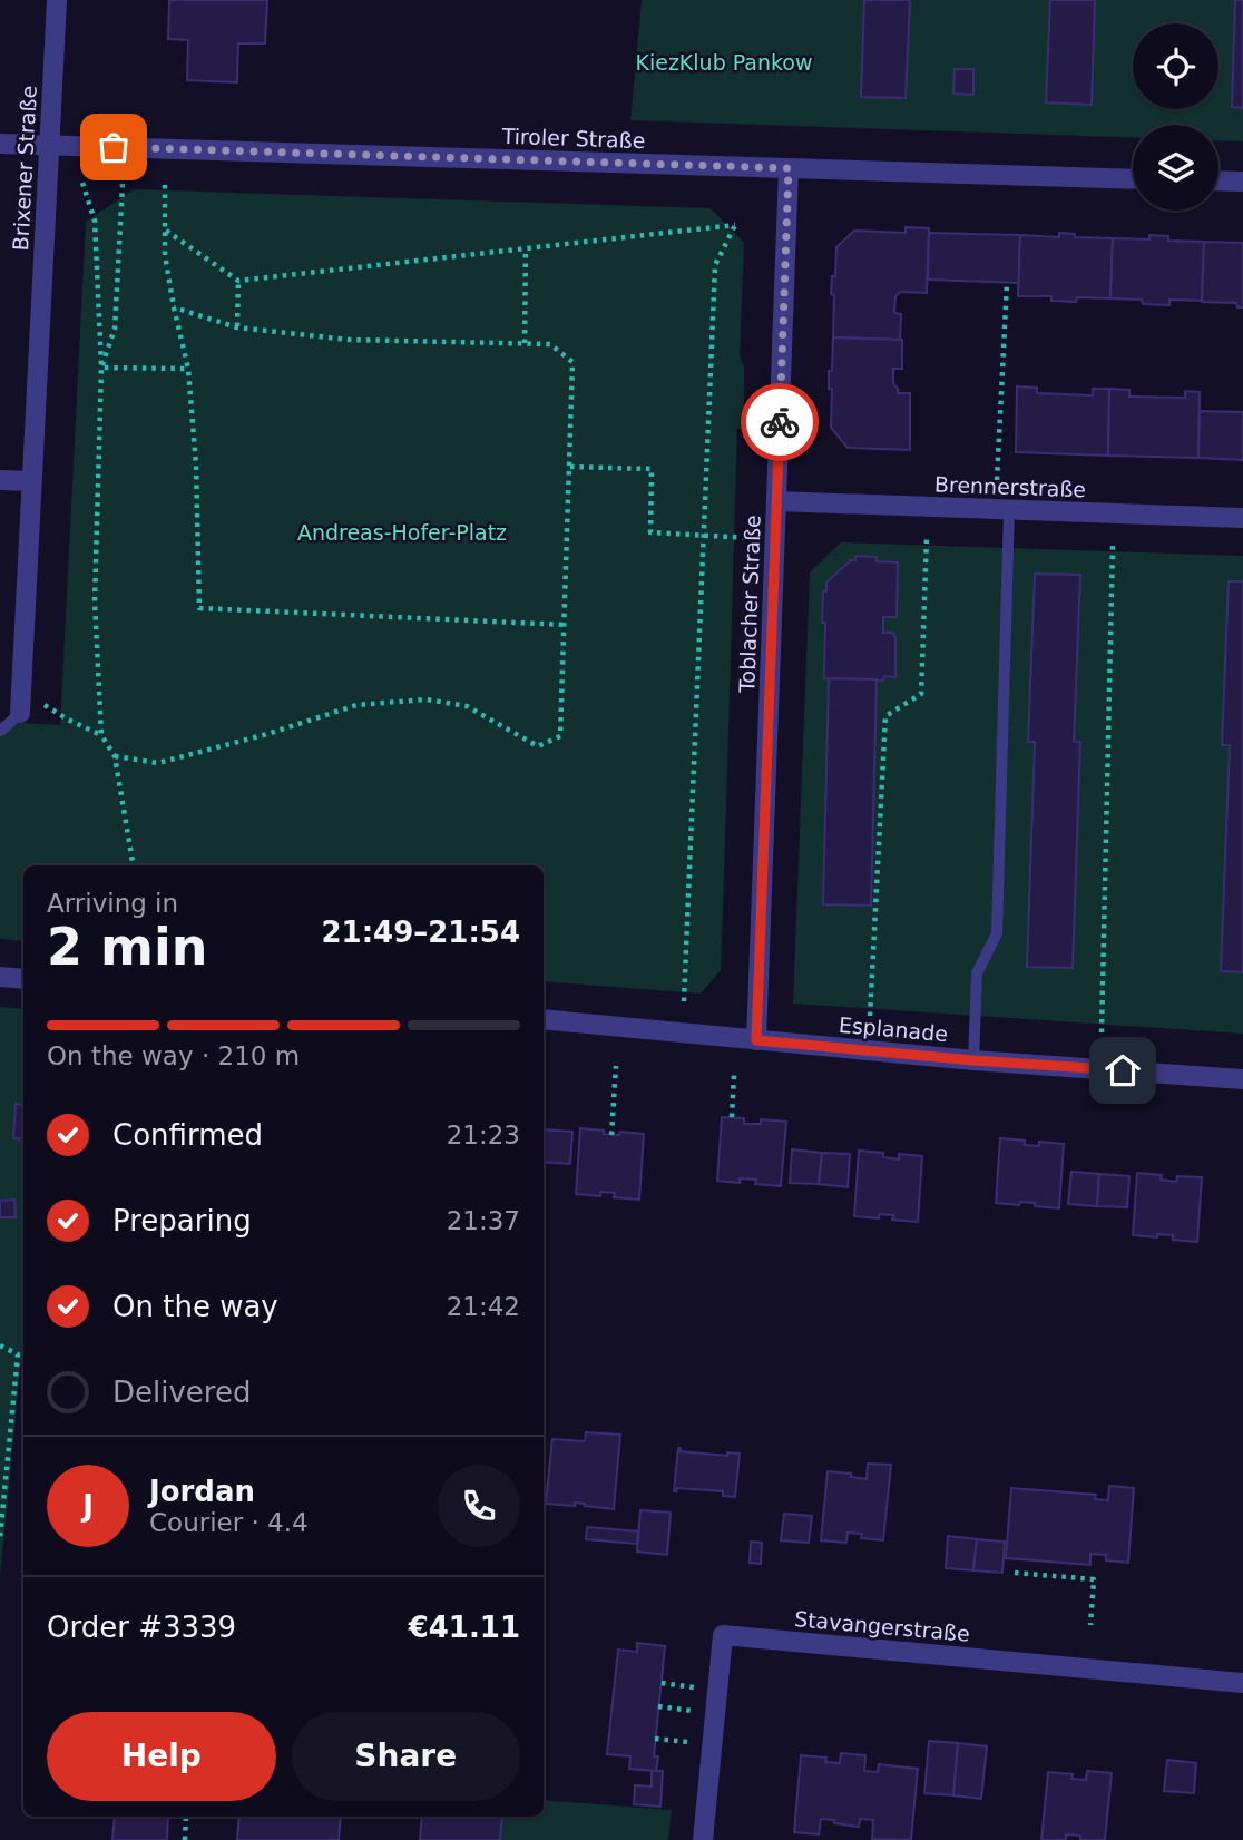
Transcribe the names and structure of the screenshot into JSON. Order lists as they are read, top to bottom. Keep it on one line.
{"streets":{"street":["Tiroler Straße","Brixener Straße","Brennerstraße","Toblacher Straße","Esplanade","Stavangerstraße"]},"crossings":[["Tiroler Straße","Brixener Straße"],["Tiroler Straße","Toblacher Straße"],["Brennerstraße","Toblacher Straße"],["Toblacher Straße","Esplanade"]],"parks":["KiezKlub Pankow","Andreas-Hofer-Platz"],"page":{"heading":["2 min","Arriving in","21:49–21:54"],"panel":["Jordan","Courier · 4.4","Order #3339","€41.11"],"bar":"On the way · 210 m","list":[["Confirmed","21:23"],["Preparing","21:37"],["On the way","21:42"],"Delivered"],"round":"J","buttons":["Help","Share"]}}
